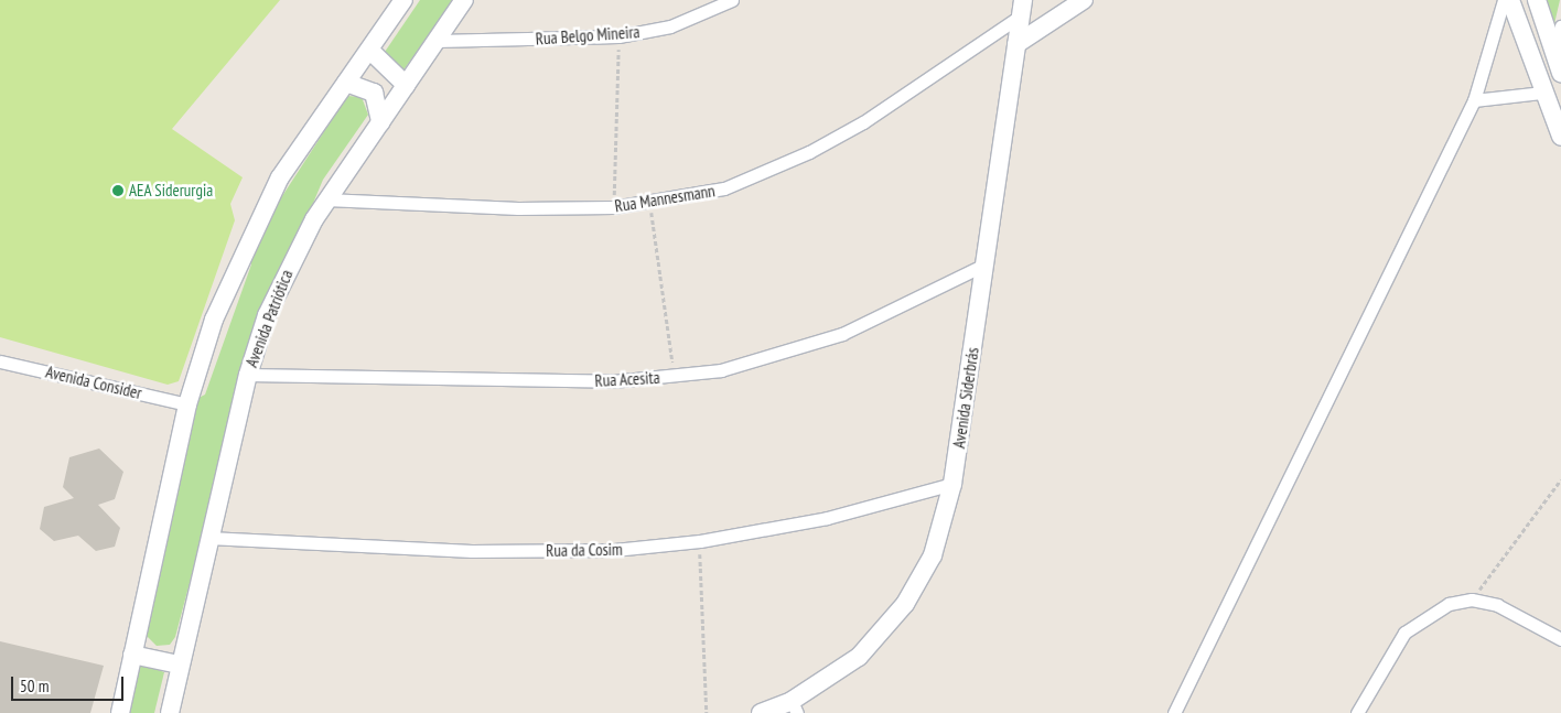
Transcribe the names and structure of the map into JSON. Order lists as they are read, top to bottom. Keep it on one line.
{"streets":{"main road":["Avenida Patriótica","Avenida Siderbrás"],"street":["Rua Belgo Mineira","Rua Mannesmann","Rua Acesita","Avenida Consider","Rua da Cosim"]},"crossings":[["Rua Belgo Mineira","Avenida Patriótica"],["Rua Mannesmann","Avenida Patriótica"],["Rua Mannesmann","Avenida Siderbrás"],["Avenida Patriótica","Rua Acesita"],["Avenida Patriótica","Rua da Cosim"],["Rua Acesita","Avenida Siderbrás"],["Avenida Siderbrás","Rua da Cosim"]],"places":["AEA Siderurgia"],"scale_bar":"50 m"}
